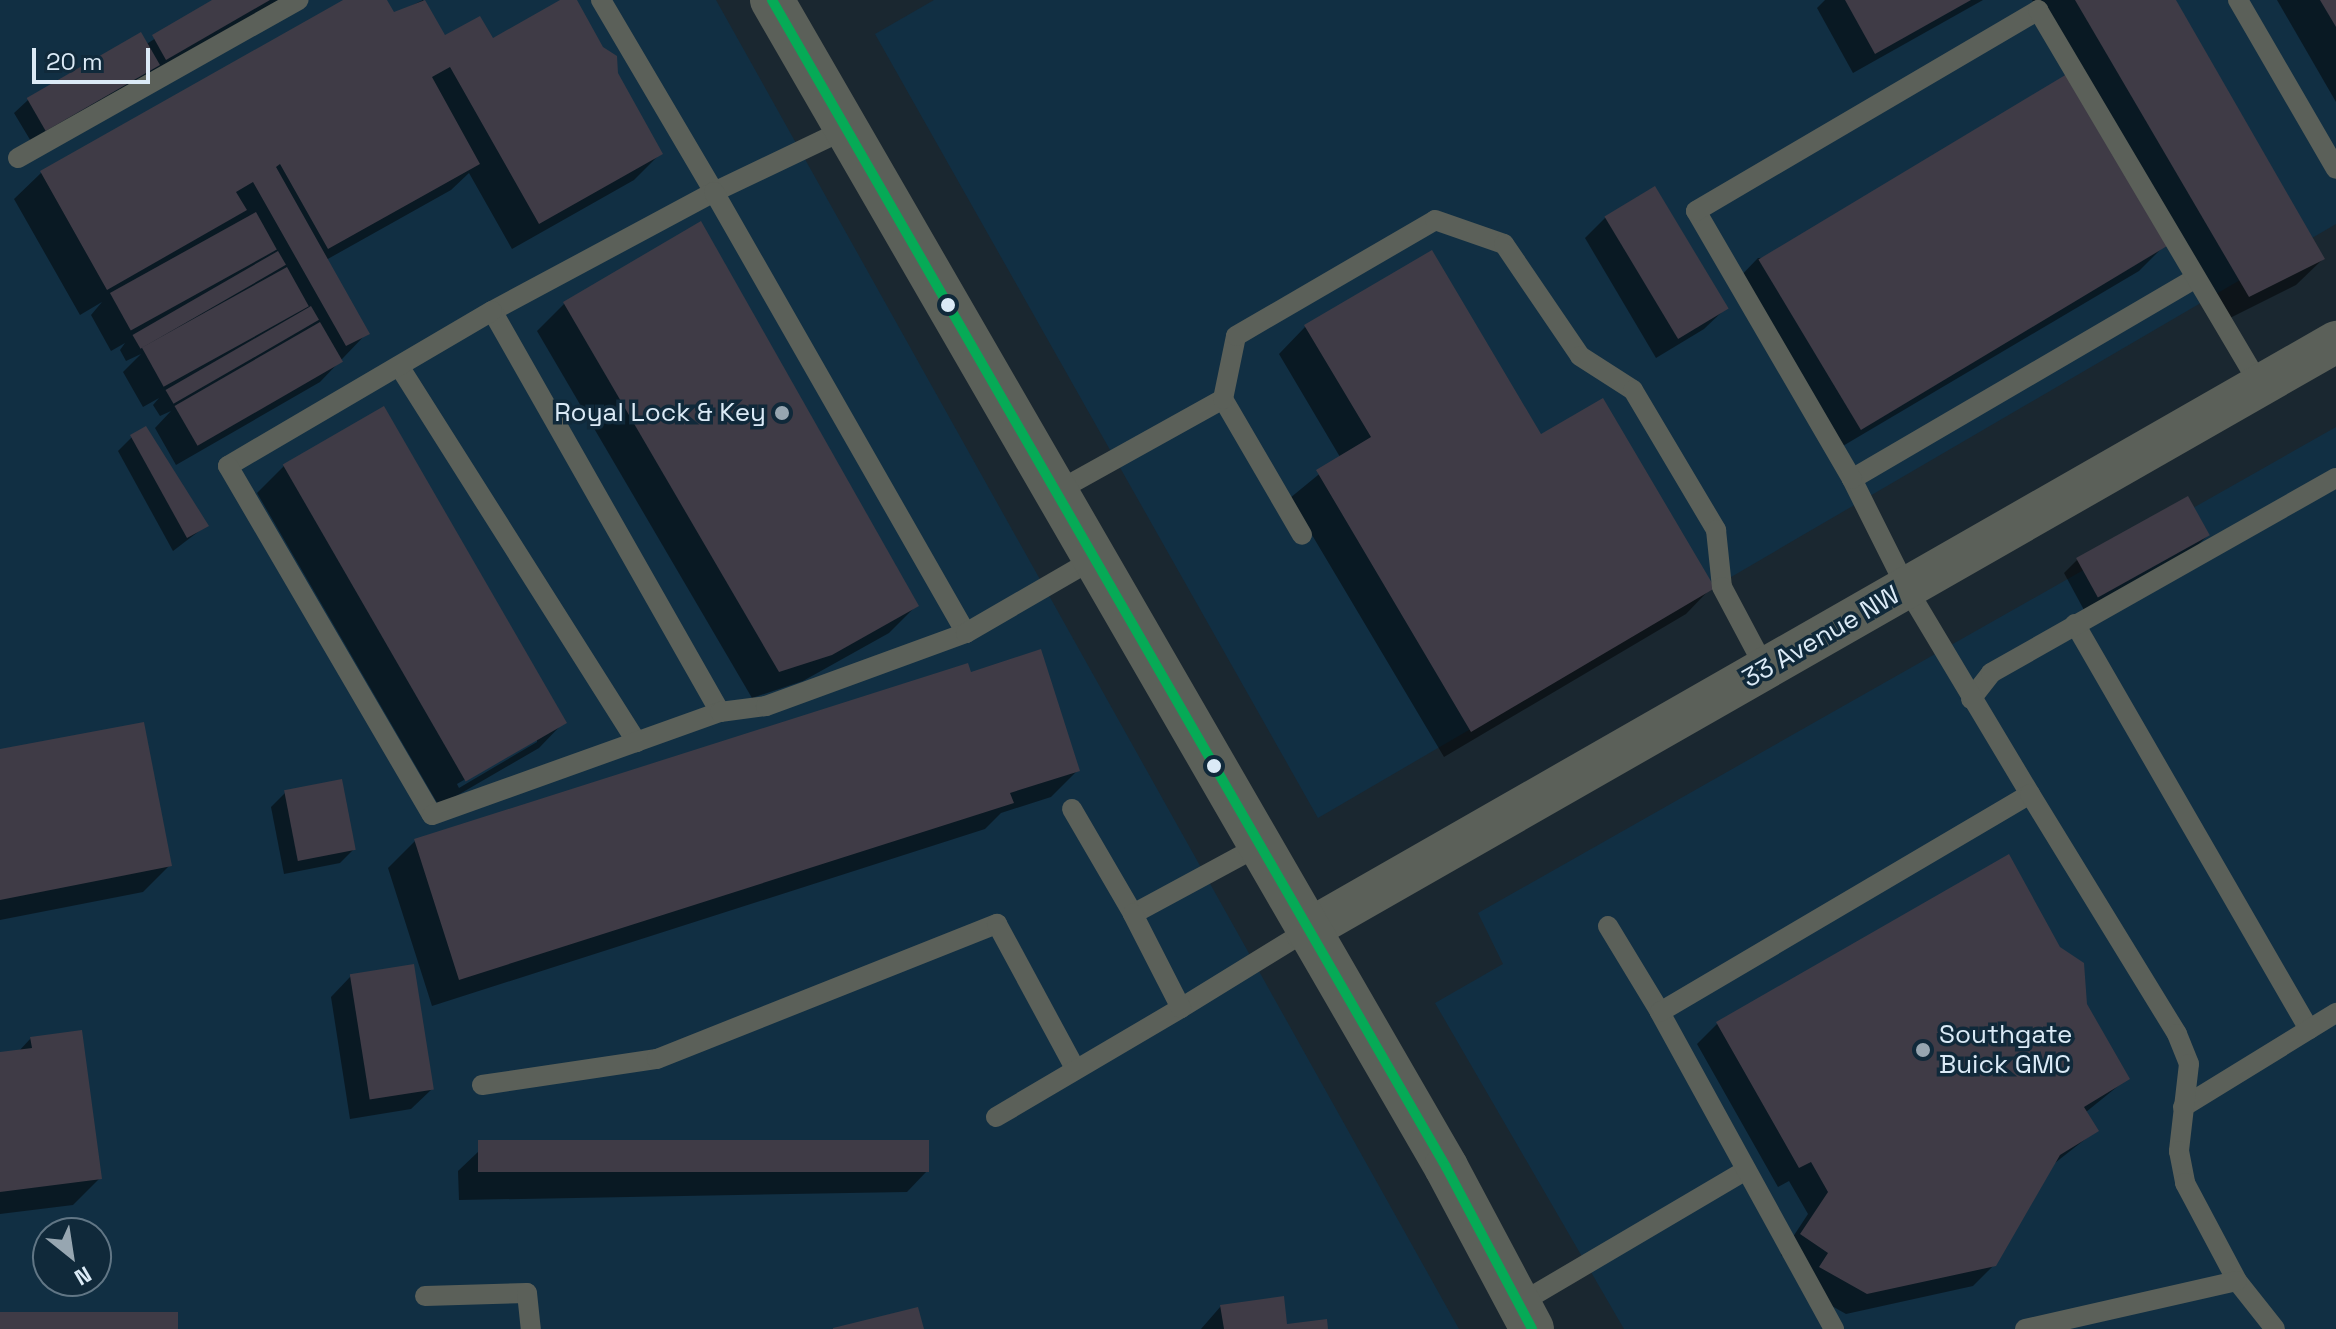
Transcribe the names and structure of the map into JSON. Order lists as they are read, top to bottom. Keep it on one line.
{"streets":{"street":["33 Avenue NW"]},"places":["Royal Lock & Key","Southgate Buick GMC"],"scale_bar":"20 m","north":"bottom right"}
